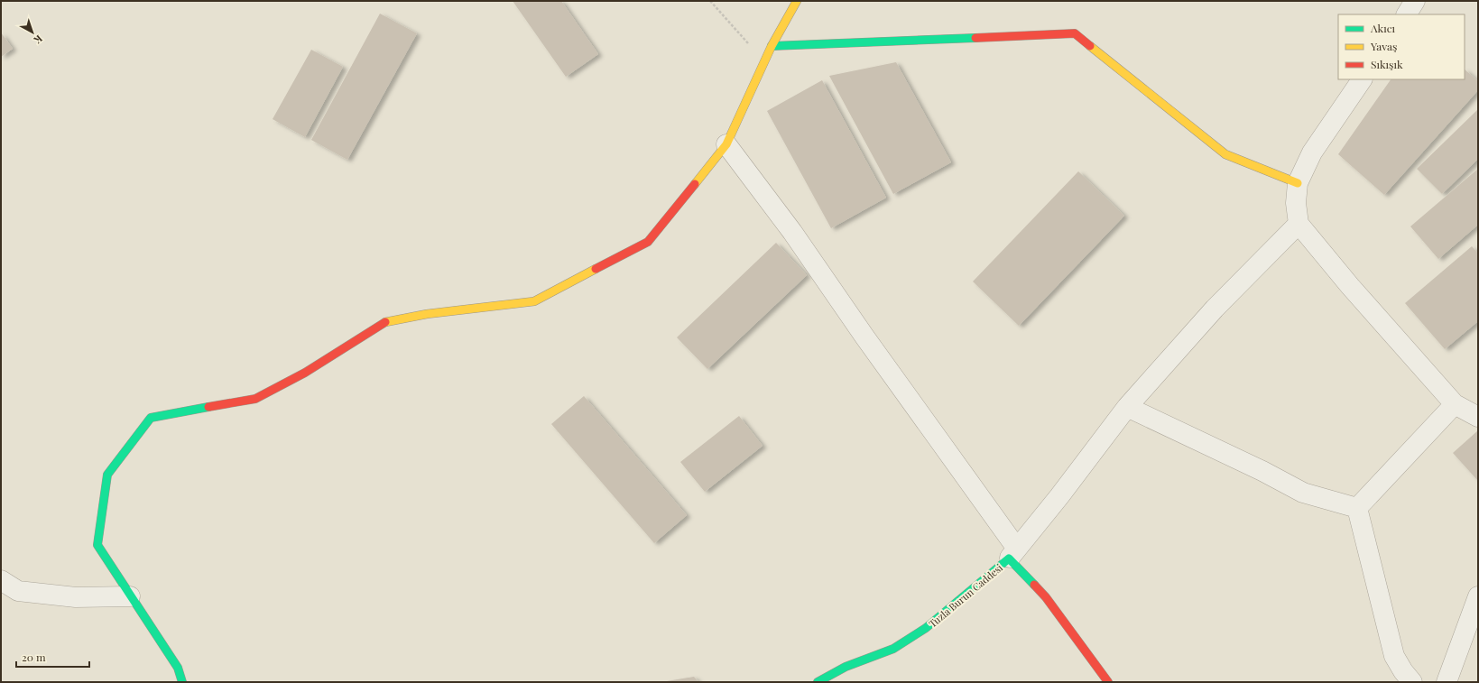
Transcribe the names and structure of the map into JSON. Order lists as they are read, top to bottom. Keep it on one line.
{"streets":{"street":["Tuzla Burun Caddesi"]},"legend":["Akıcı","Yavaş","Sıkışık"],"scale_bar":"20 m","north":"bottom right"}
